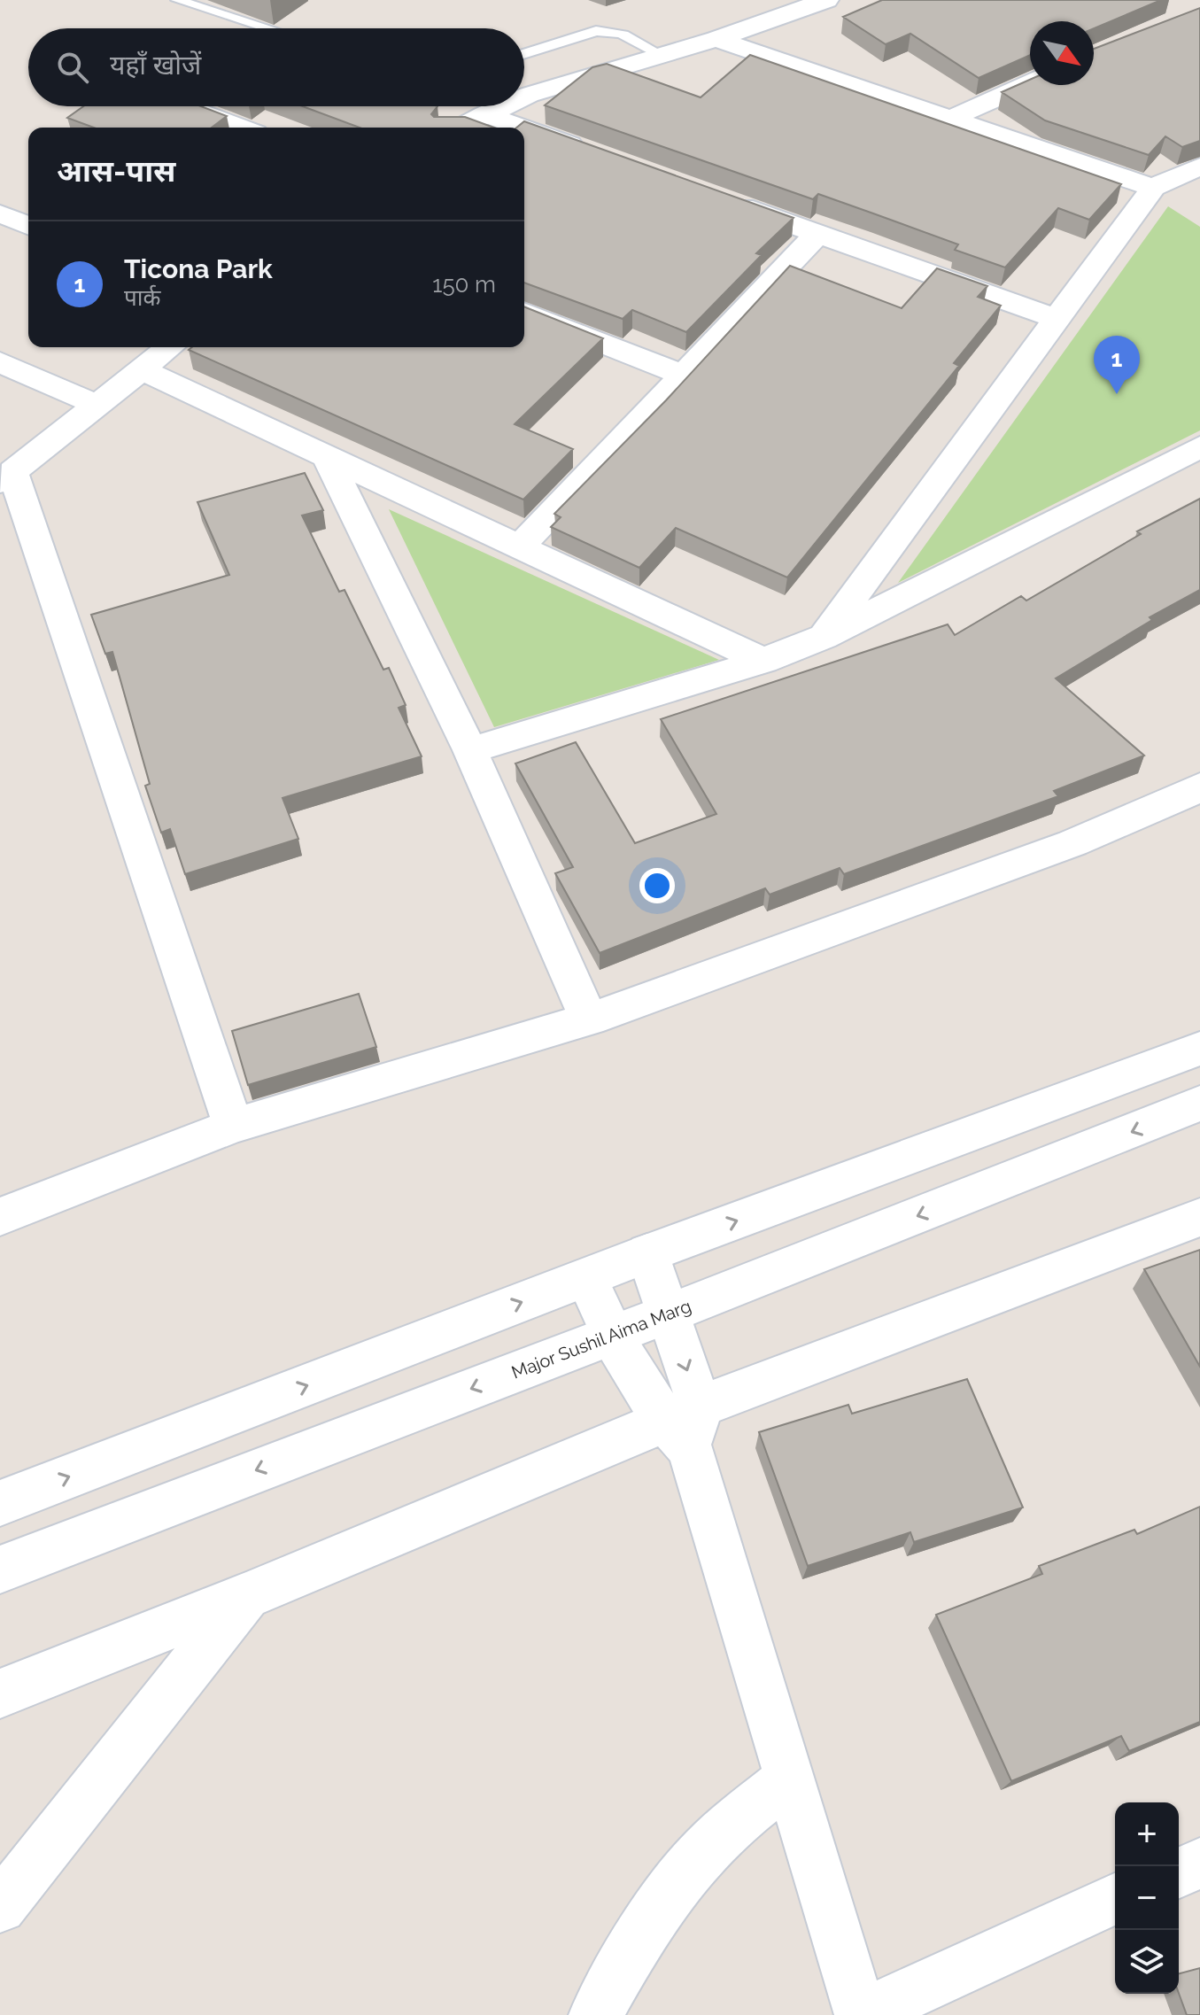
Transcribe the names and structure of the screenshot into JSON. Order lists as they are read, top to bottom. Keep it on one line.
{"streets":{"street":["Major Sushil Aima Marg"]},"north":"bottom right","page":{"search":"यहाँ खोजें","heading":"आस-पास","list":[{"mark":"1","name":"Ticona Park","note":"पार्क","value":"150 m"}],"pins":"1","map_buttons":["+","−"]}}
